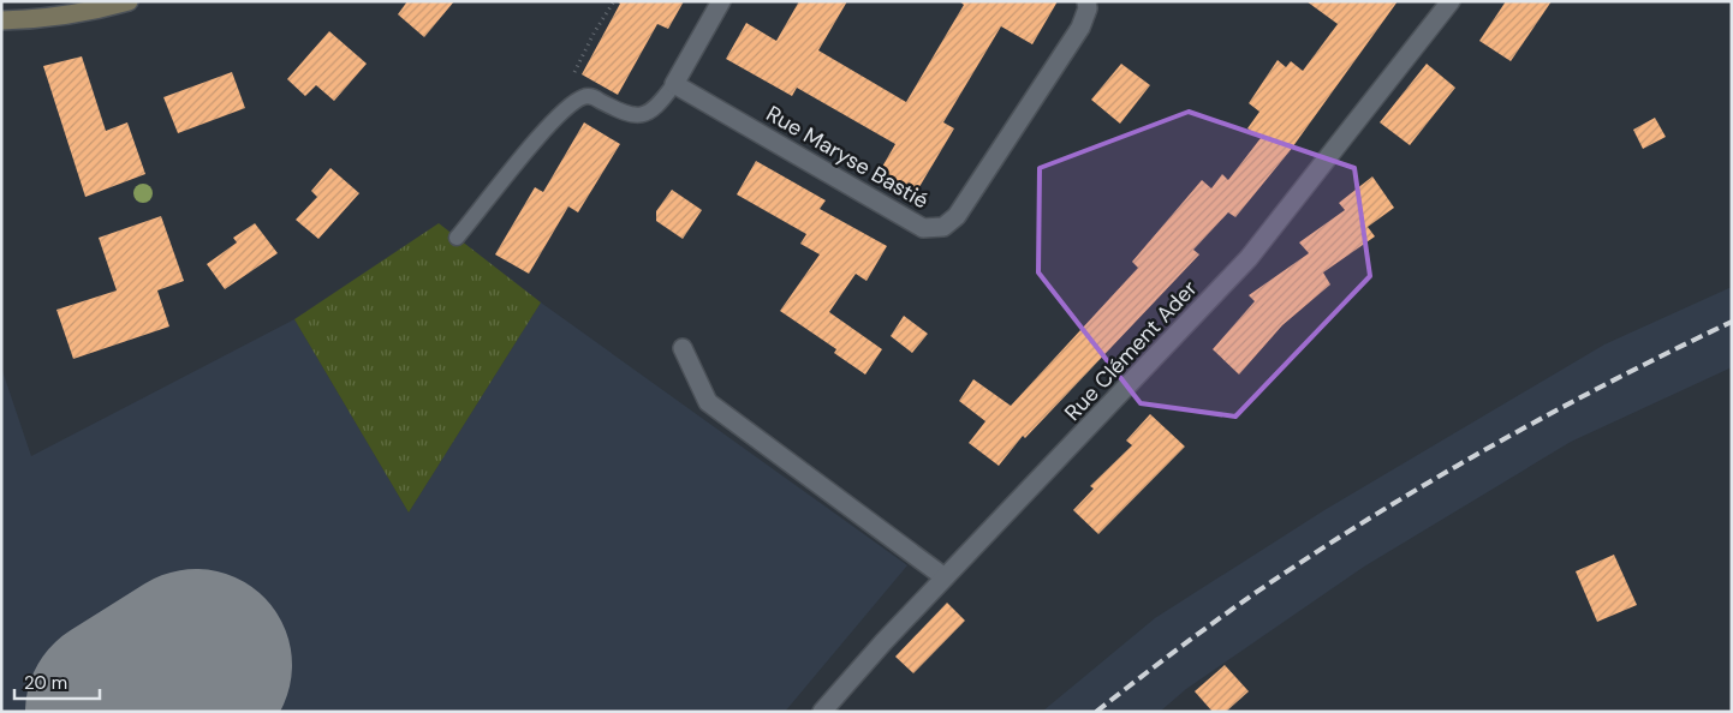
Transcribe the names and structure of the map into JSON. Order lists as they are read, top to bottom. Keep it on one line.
{"streets":{"street":["Rue Maryse Bastié","Rue Clément Ader"]},"scale_bar":"20 m"}
